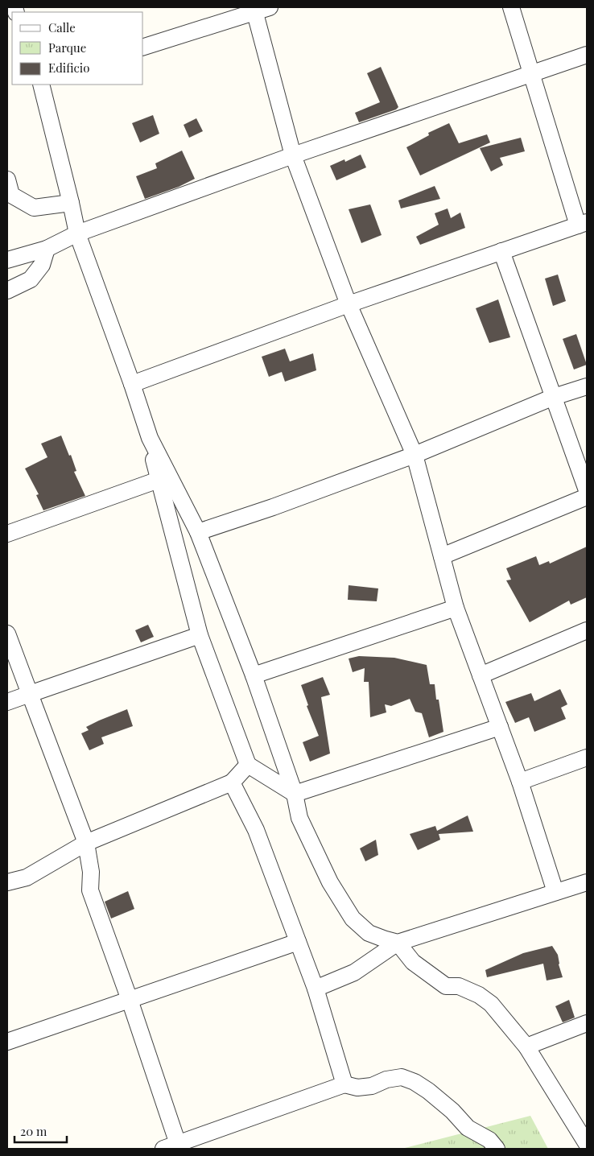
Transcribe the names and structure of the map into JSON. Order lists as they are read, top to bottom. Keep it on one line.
{"legend":["Calle","Parque","Edificio"],"scale_bar":"20 m"}
